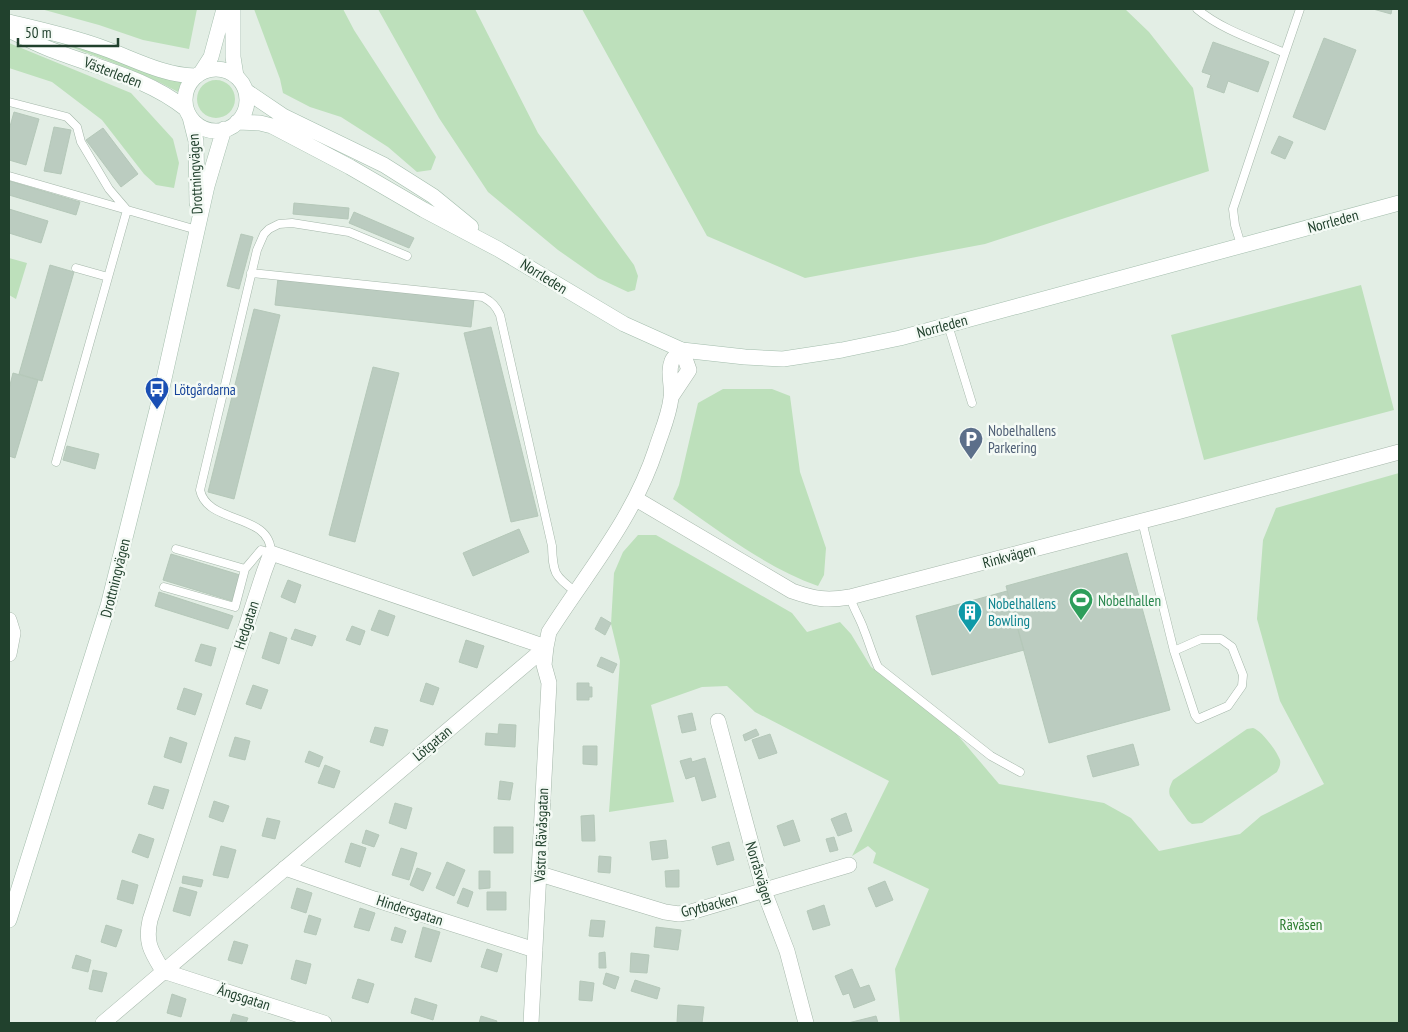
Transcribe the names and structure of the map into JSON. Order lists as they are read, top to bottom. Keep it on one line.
{"streets":{"street":["Västerleden","Drottningvägen","Norrleden","Rinkvägen","Hedgatan","Lötgatan","Västra Rävåsgatan","Norråsvägen","Grytbacken","Hindersgatan","Ängsgatan"]},"crossings":[["Västerleden","Drottningvägen"],["Västerleden","Norrleden"],["Drottningvägen","Norrleden"],["Norrleden","Lötgatan"],["Rinkvägen","Lötgatan"],["Hedgatan","Lötgatan"],["Hedgatan","Ängsgatan"],["Lötgatan","Västra Rävåsgatan"],["Lötgatan","Hindersgatan"],["Lötgatan","Ängsgatan"],["Västra Rävåsgatan","Grytbacken"],["Västra Rävåsgatan","Hindersgatan"],["Norråsvägen","Grytbacken"]],"parks":["Rävåsen"],"places":{"bus stop":["Lötgårdarna"],"parking":["Nobelhallens Parkering"],"sports":["Nobelhallen"],"building":["Nobelhallens Bowling"]},"scale_bar":"50 m"}
